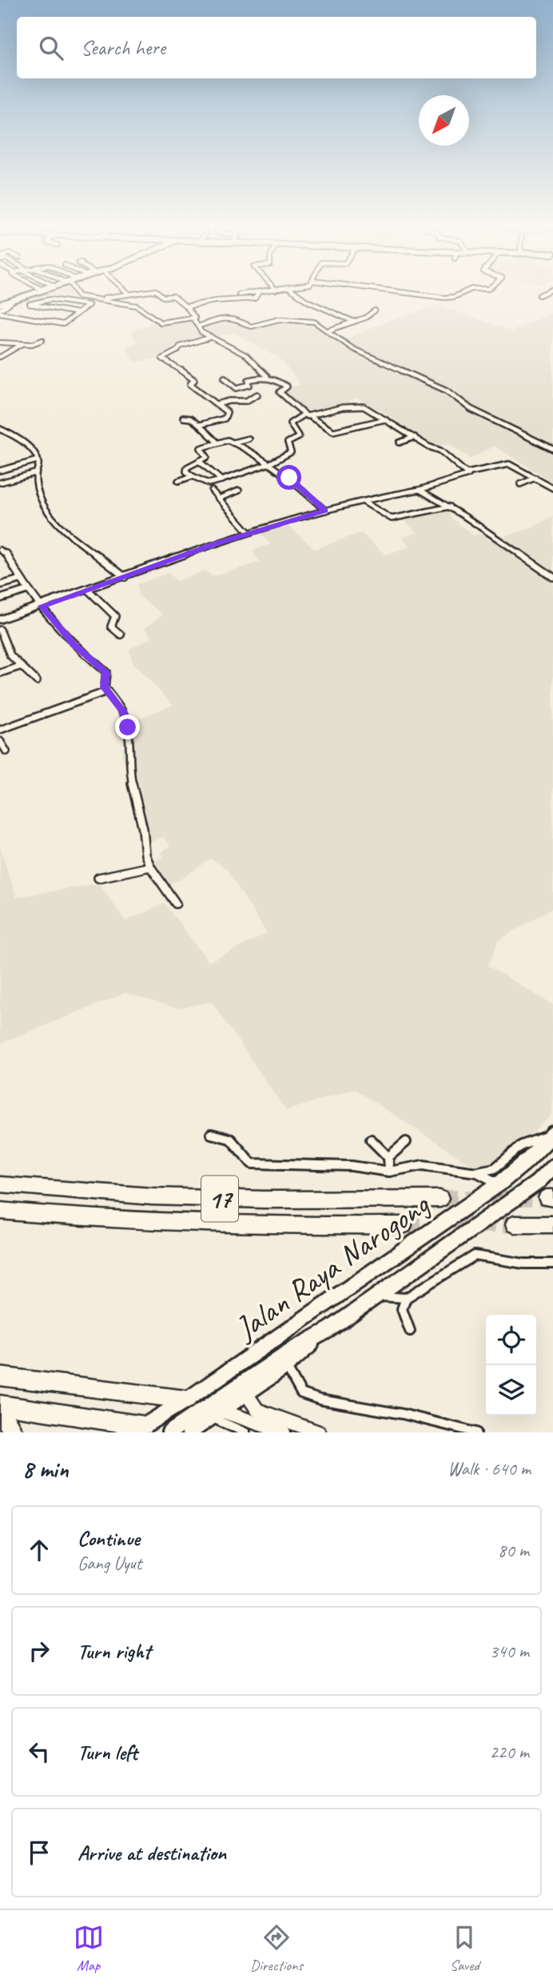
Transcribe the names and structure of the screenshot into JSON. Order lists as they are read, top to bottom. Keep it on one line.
{"streets":{"highway":["17"],"main road":["Jalan Raya Narogong"]},"north":"bottom left","page":{"search":"Search here","heading":["8 min","Walk · 640 m"],"list":[["Continue","Gang Uyut","80 m"],["Turn right","340 m"],["Turn left","220 m"],"Arrive at destination"],"nav":["Map","Directions","Saved"]}}
